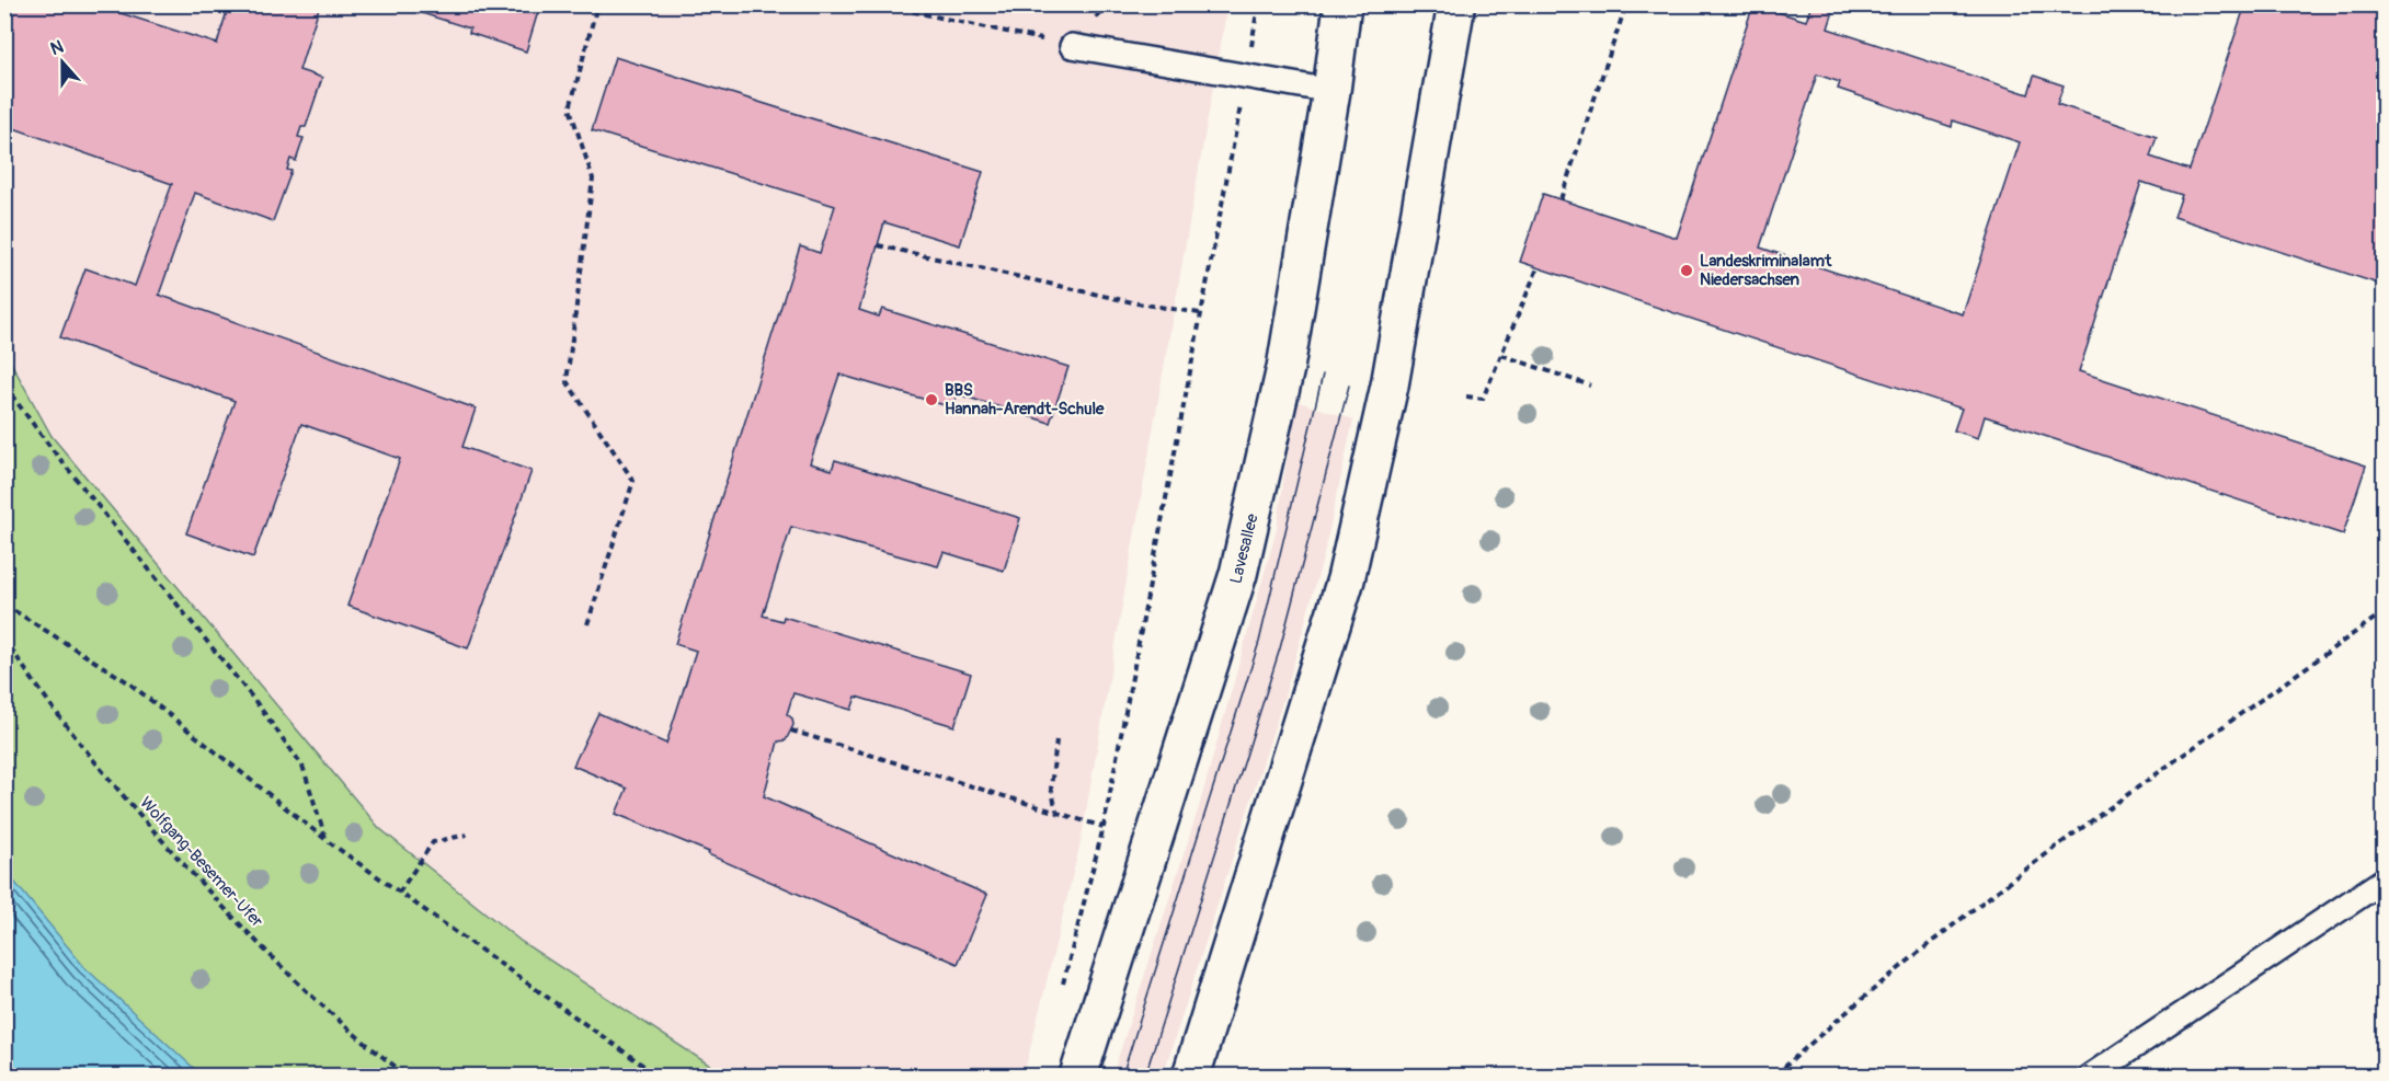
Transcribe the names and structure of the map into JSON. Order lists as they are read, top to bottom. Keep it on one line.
{"streets":{"main road":["Lavesallee"],"path":["Wolfgang-Besemer-Ufer"]},"places":["Landeskriminalamt Niedersachsen","BBS Hannah-Arendt-Schule"],"north":"top"}
